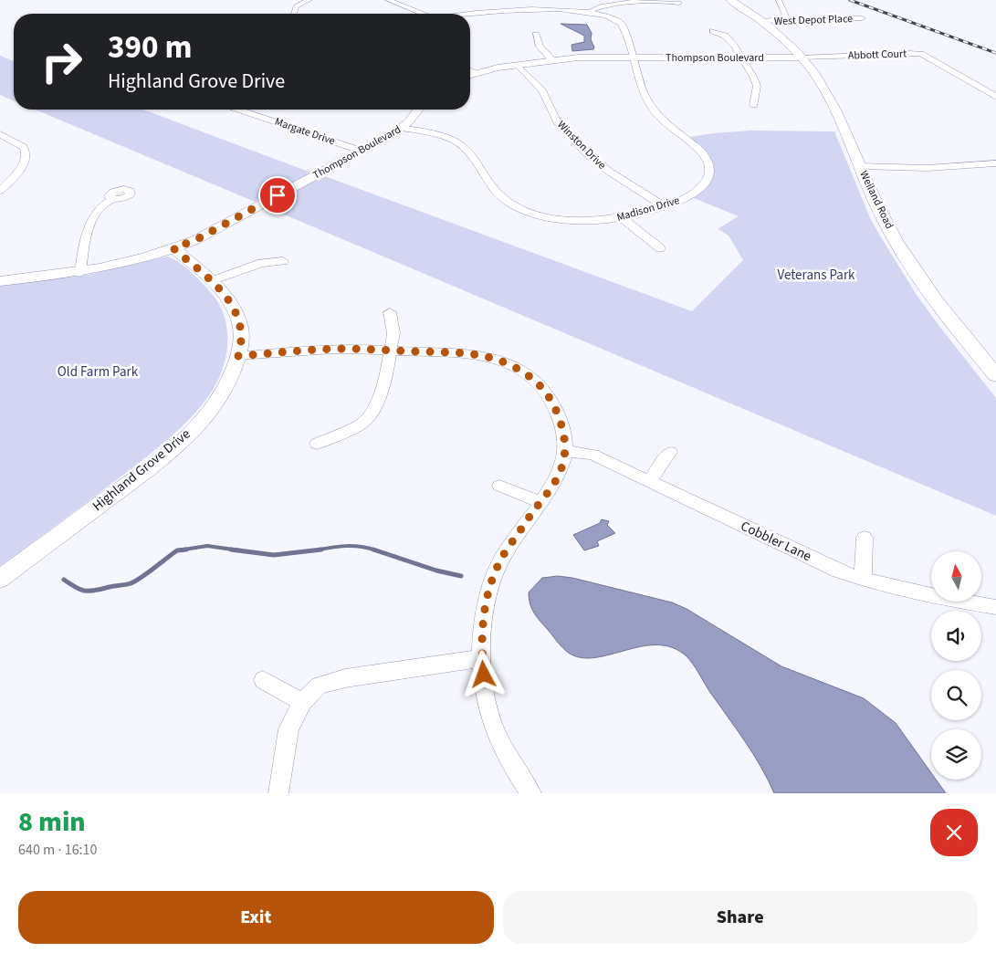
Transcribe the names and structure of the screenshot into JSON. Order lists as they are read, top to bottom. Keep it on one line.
{"streets":{"main road":["Weiland Road"],"street":["West Depot Place","Abbott Court","Thompson Boulevard","Margate Drive","Winston Drive","Madison Drive","Highland Grove Drive","Cobbler Lane"]},"crossings":[["West Depot Place","Weiland Road"],["Abbott Court","Thompson Boulevard"],["Abbott Court","Weiland Road"],["Thompson Boulevard","Margate Drive"],["Thompson Boulevard","Winston Drive"],["Thompson Boulevard","Weiland Road"],["Thompson Boulevard","Madison Drive"],["Thompson Boulevard","Highland Grove Drive"],["Winston Drive","Madison Drive"]],"parks":["Veterans Park","Old Farm Park"],"north":"top","page":{"turn":["390 m","Highland Grove Drive"],"heading":["8 min","640 m · 16:10"],"buttons":["Exit","Share"]}}
